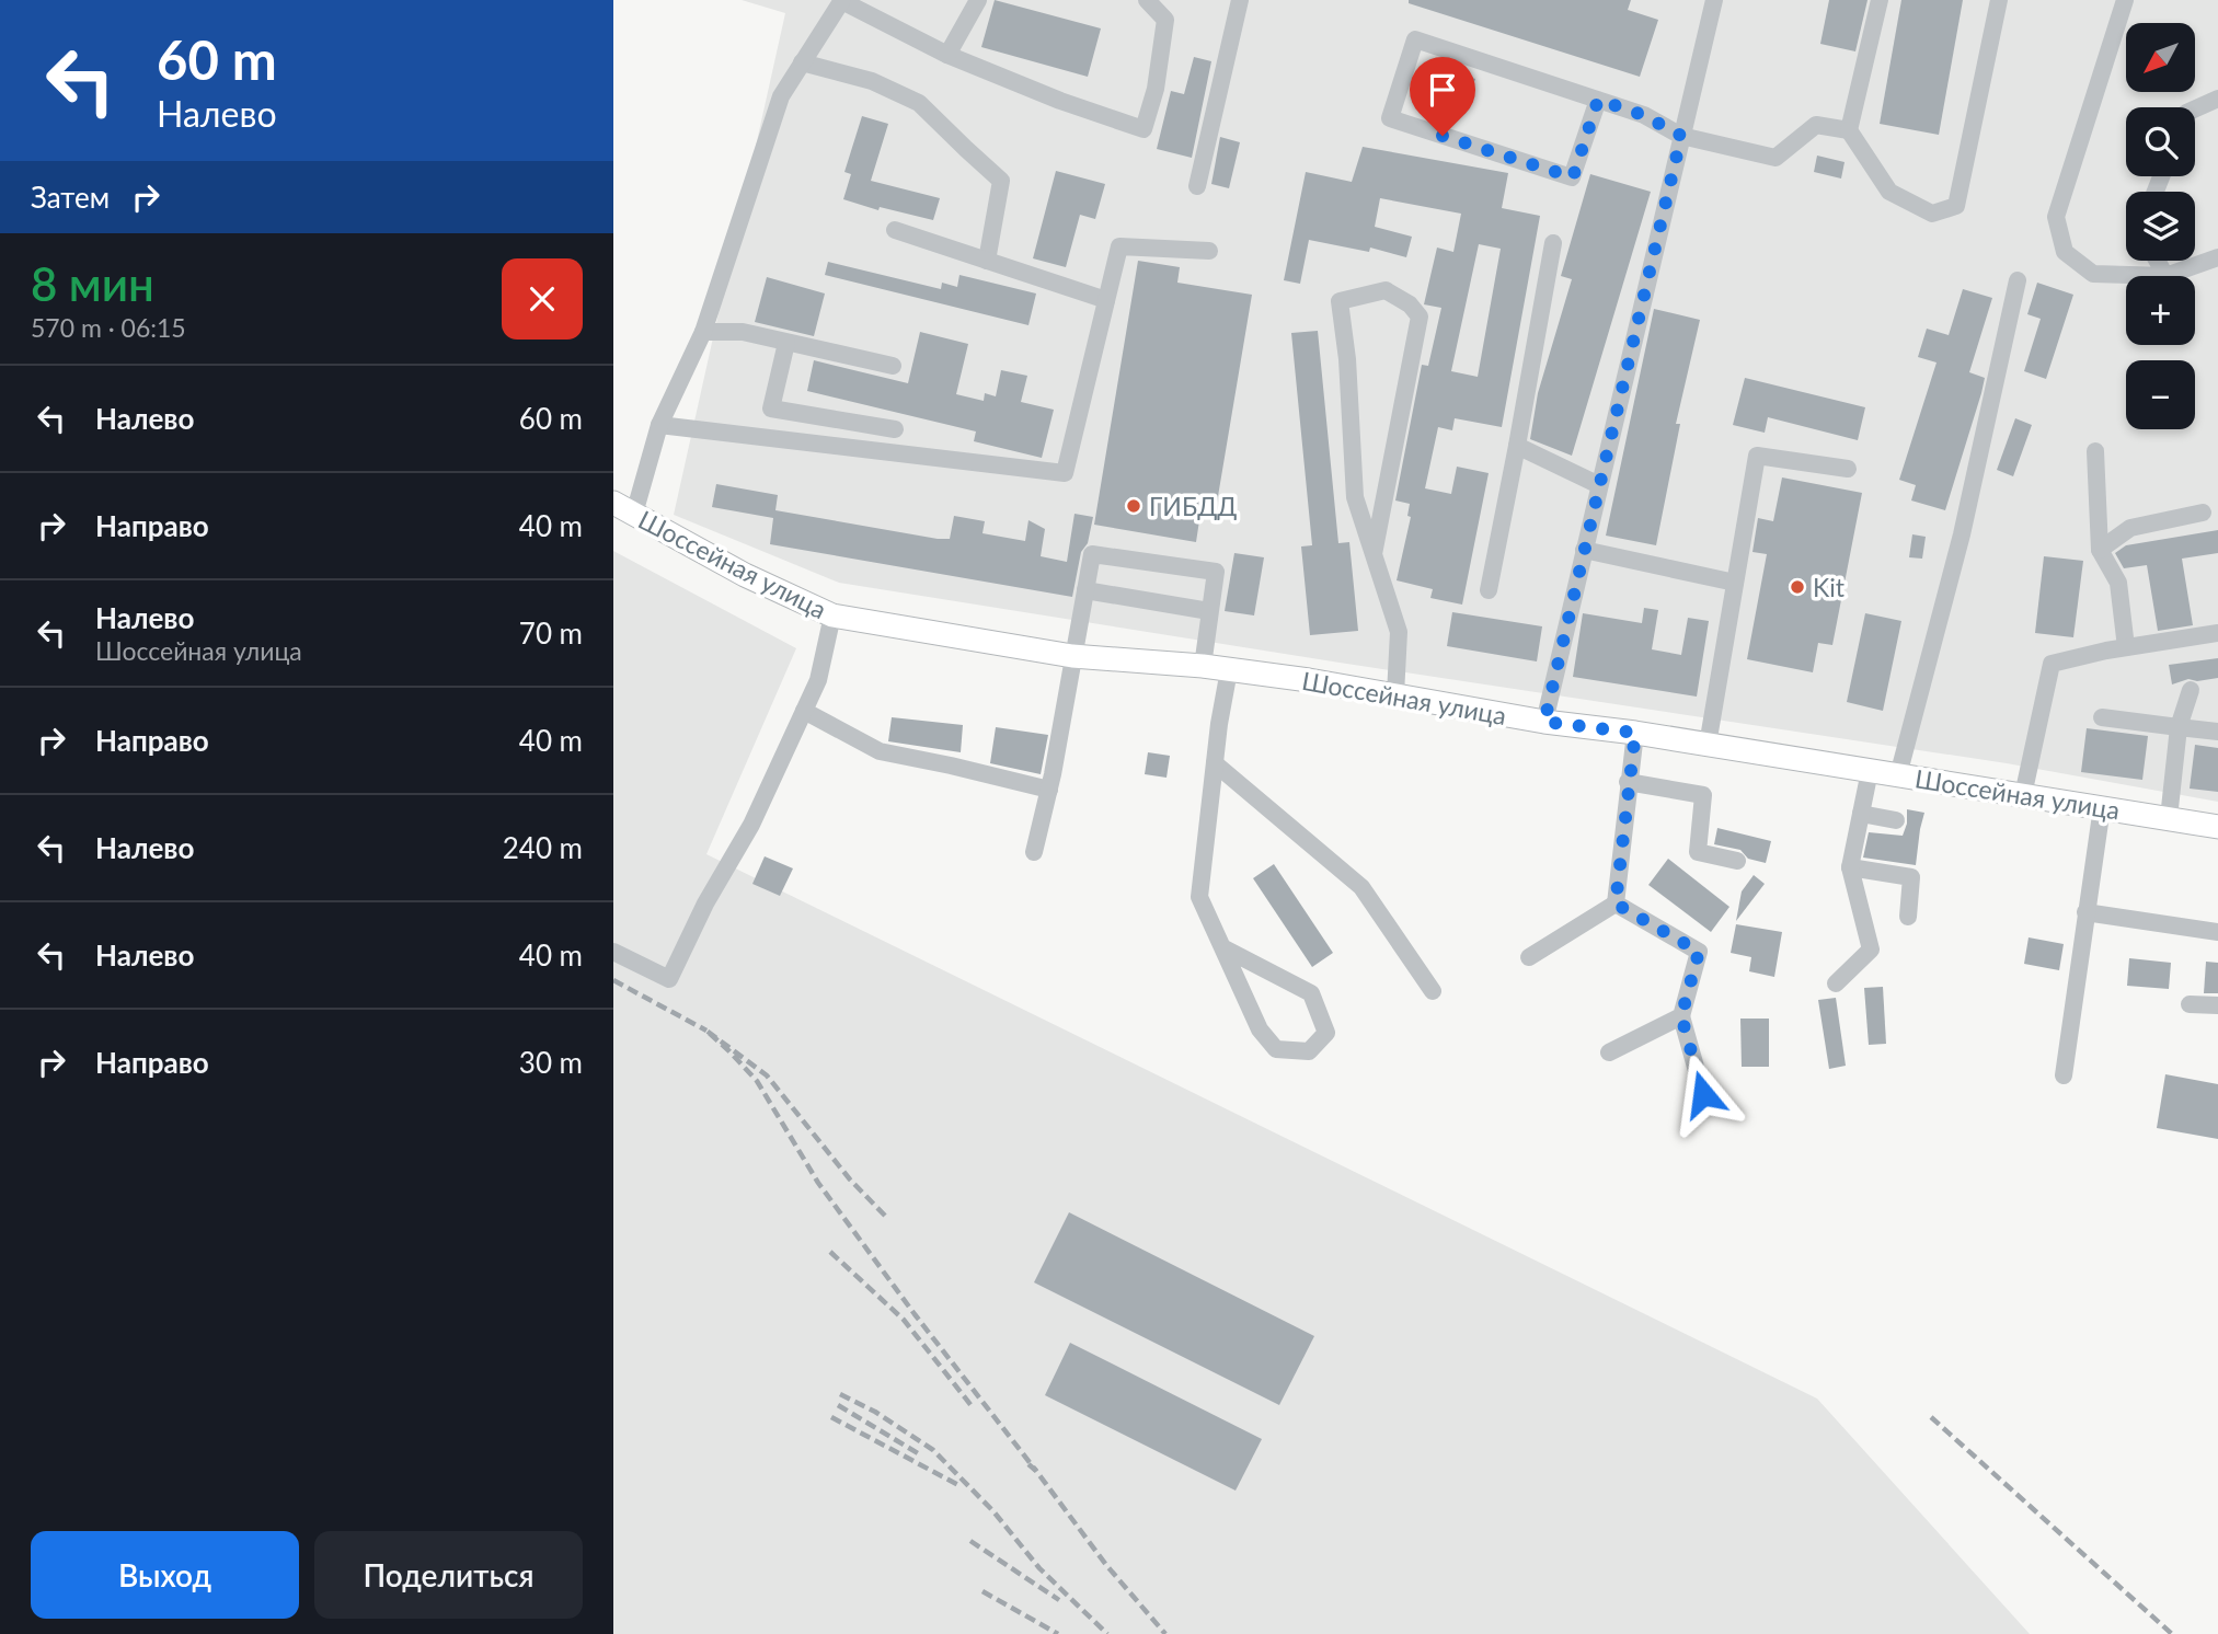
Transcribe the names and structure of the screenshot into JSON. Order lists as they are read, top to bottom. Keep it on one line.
{"streets":{"main road":["Шоссейная улица"]},"places":["ГИБДД","Kit"],"north":"bottom left","page":{"turn":["60 m","Налево"],"map_buttons":["+","−"],"then":"Затем","heading":["8 мин","570 m · 06:15"],"list":[{"name":"Налево","value":"60 m"},{"name":"Направо","value":"40 m"},{"name":"Налево","note":"Шоссейная улица","value":"70 m"},{"name":"Направо","value":"40 m"},{"name":"Налево","value":"240 m"},{"name":"Налево","value":"40 m"},{"name":"Направо","value":"30 m"}],"buttons":["Выход","Поделиться"]}}
